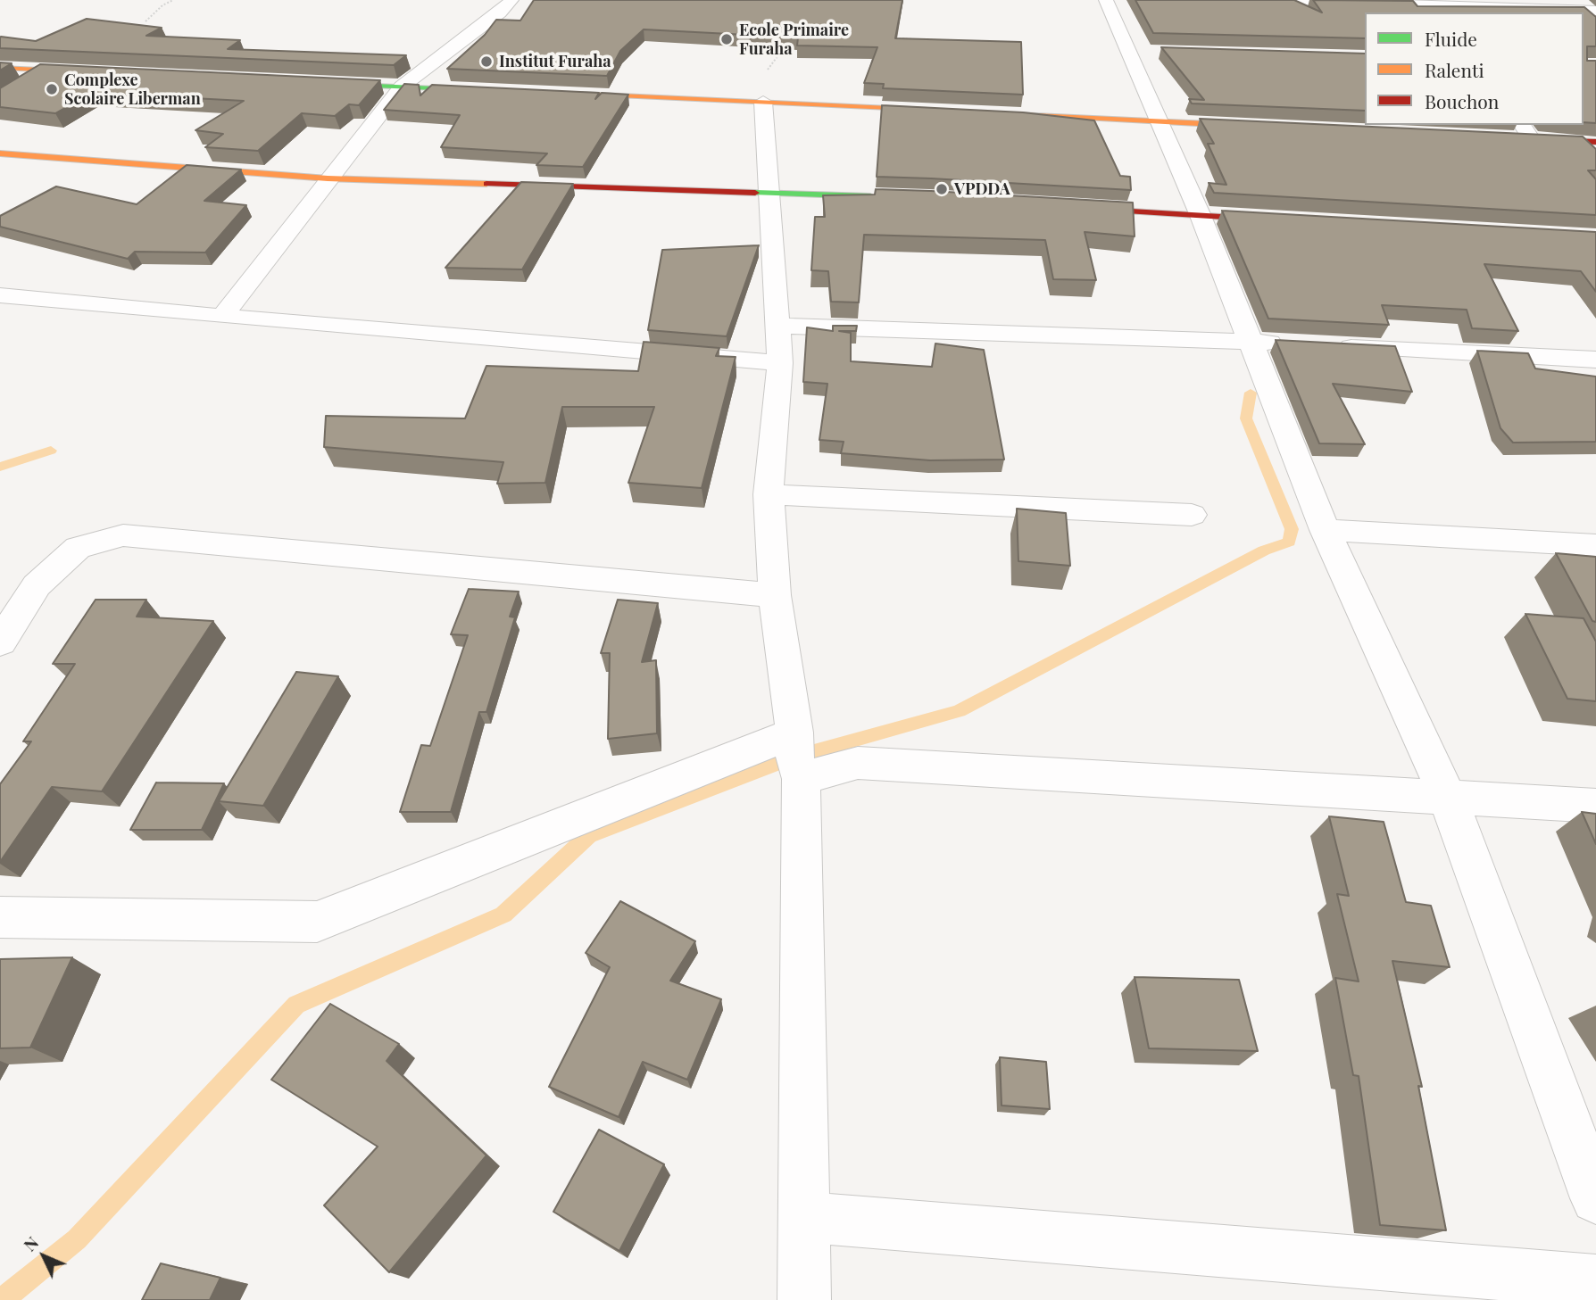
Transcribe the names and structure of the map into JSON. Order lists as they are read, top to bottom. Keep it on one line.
{"places":["Ecole Primaire Furaha","Institut Furaha","Complexe Scolaire Liberman","VPDDA"],"legend":["Fluide","Ralenti","Bouchon"],"north":"top left"}
